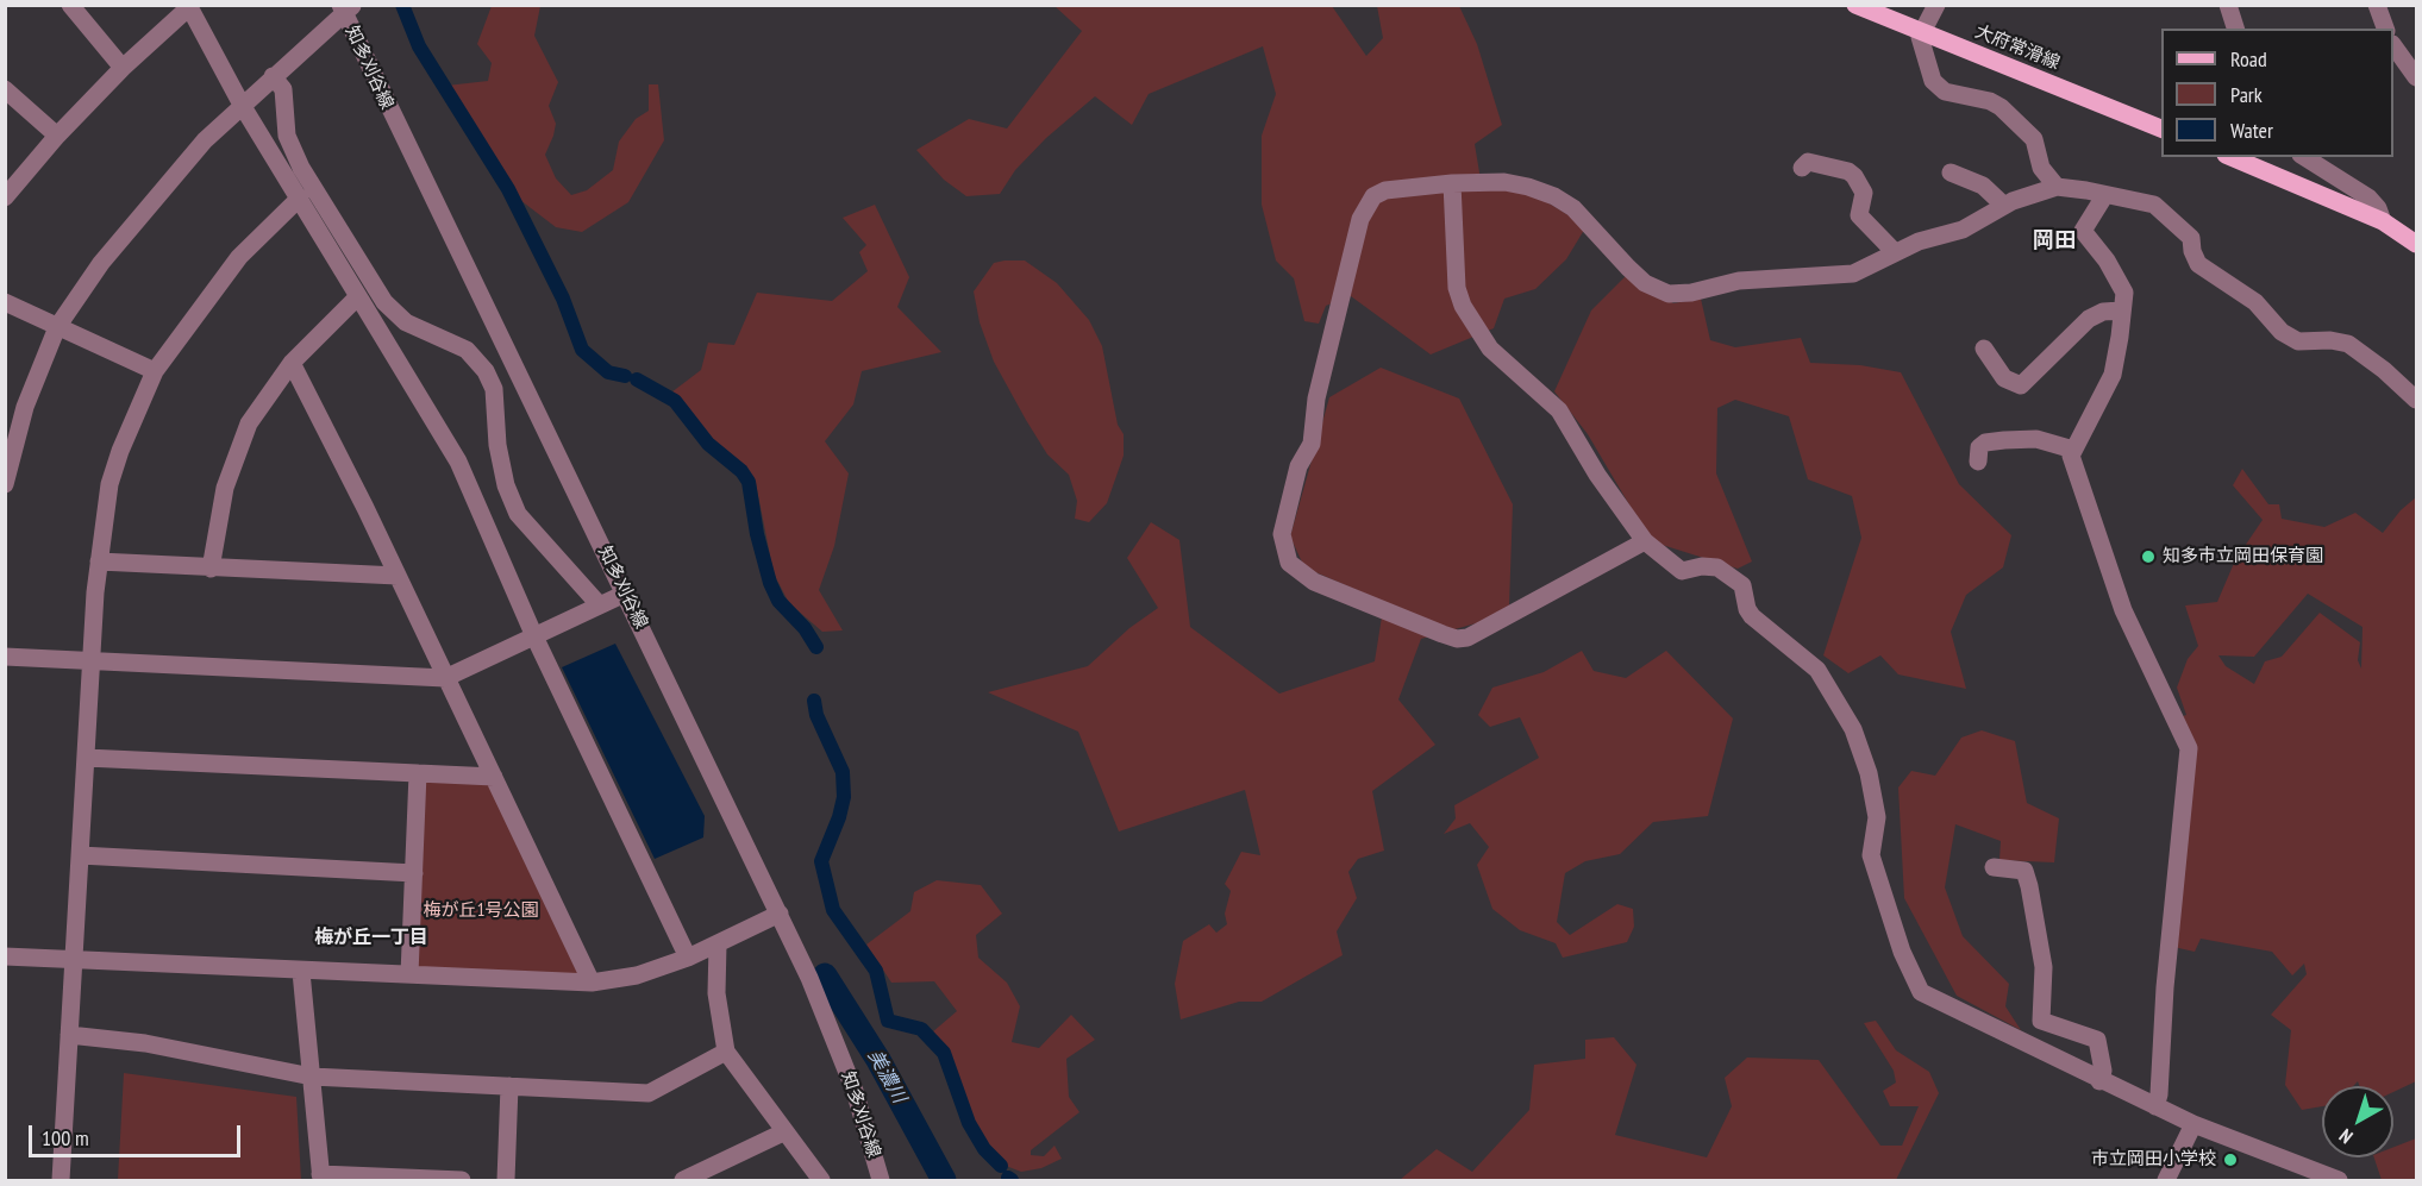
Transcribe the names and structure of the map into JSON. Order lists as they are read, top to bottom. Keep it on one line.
{"streets":{"main road":["大府常滑線"],"street":["知多刈谷線"]},"districts":["岡田","梅が丘一丁目"],"water":["美濃川"],"parks":["梅が丘1号公園"],"places":["知多市立岡田保育園","市立岡田小学校"],"legend":["Road","Park","Water"],"scale_bar":"100 m","north":"bottom left"}
